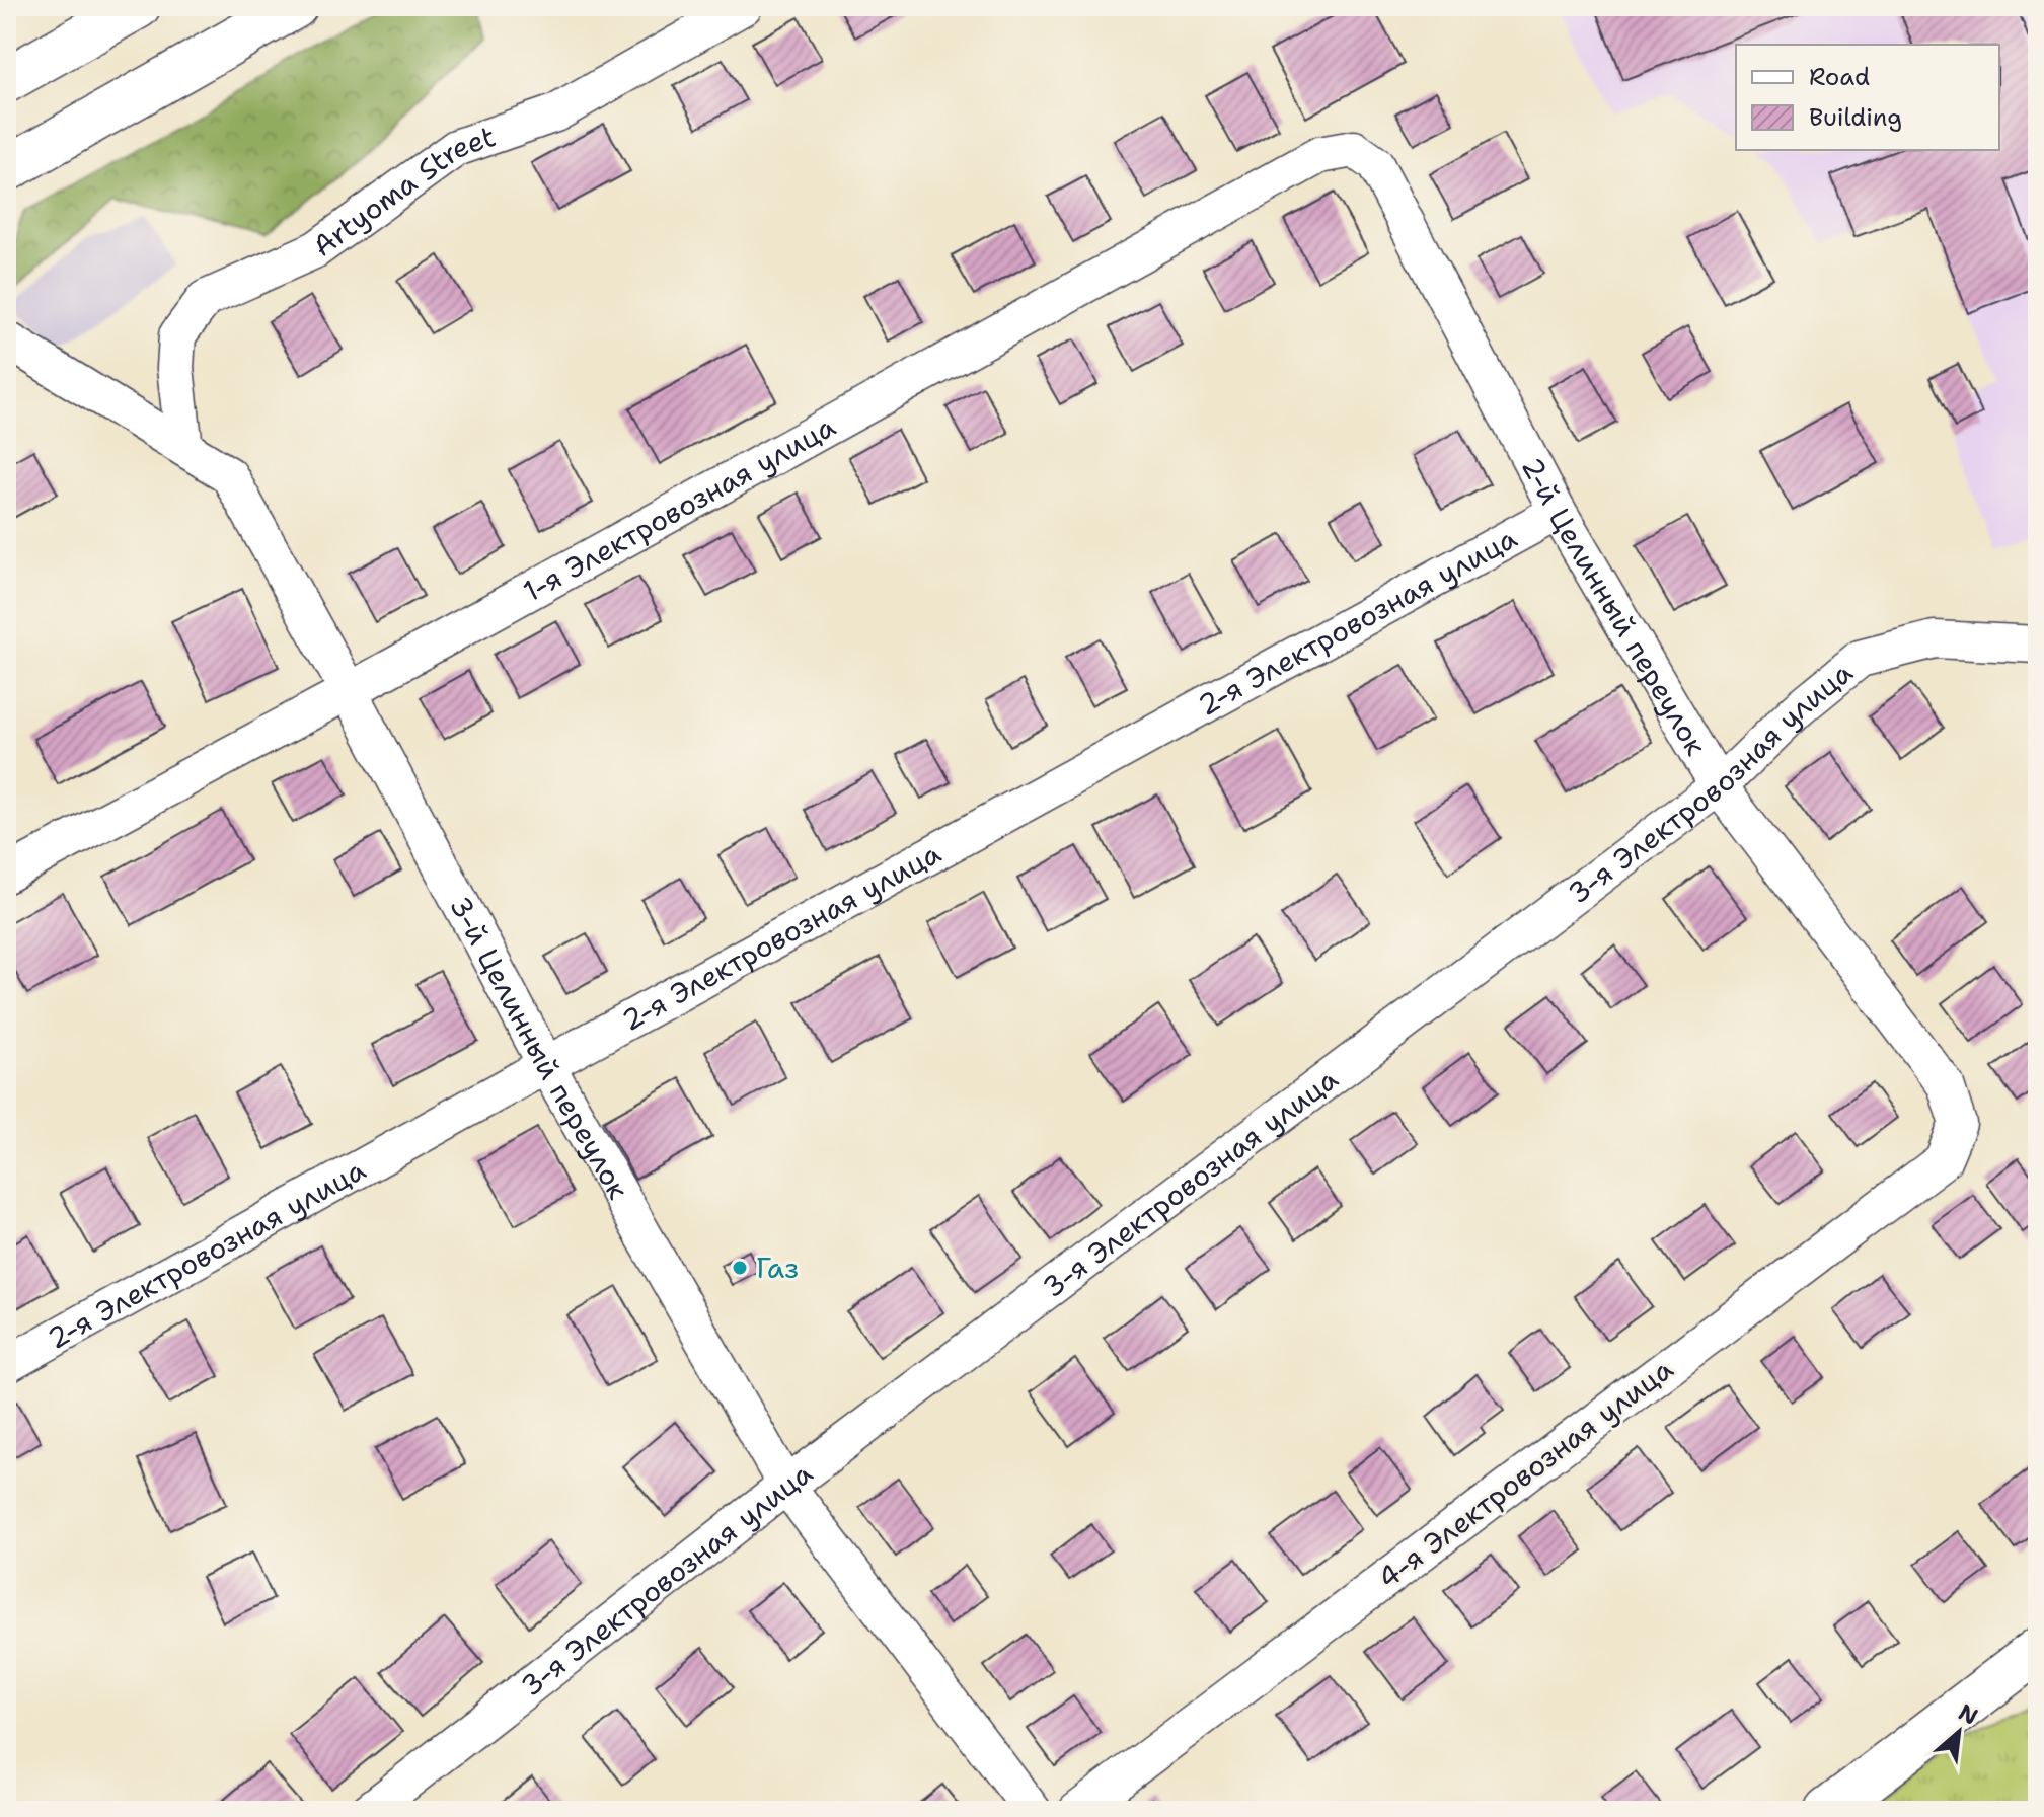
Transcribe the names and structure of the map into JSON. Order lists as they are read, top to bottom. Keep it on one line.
{"streets":{"street":["Artyoma Street","1-я Электровозная улица","2-й Целинный переулок","2-я Электровозная улица","3-я Электровозная улица","3-й Целинный переулок","4-я Электровозная улица"]},"crossings":[["Artyoma Street","3-й Целинный переулок"],["1-я Электровозная улица","2-й Целинный переулок"],["1-я Электровозная улица","3-й Целинный переулок"],["2-й Целинный переулок","2-я Электровозная улица"],["2-й Целинный переулок","3-я Электровозная улица"],["2-й Целинный переулок","4-я Электровозная улица"],["2-я Электровозная улица","3-й Целинный переулок"],["3-я Электровозная улица","3-й Целинный переулок"]],"places":["Газ"],"legend":["Road","Building"],"north":"top right"}
